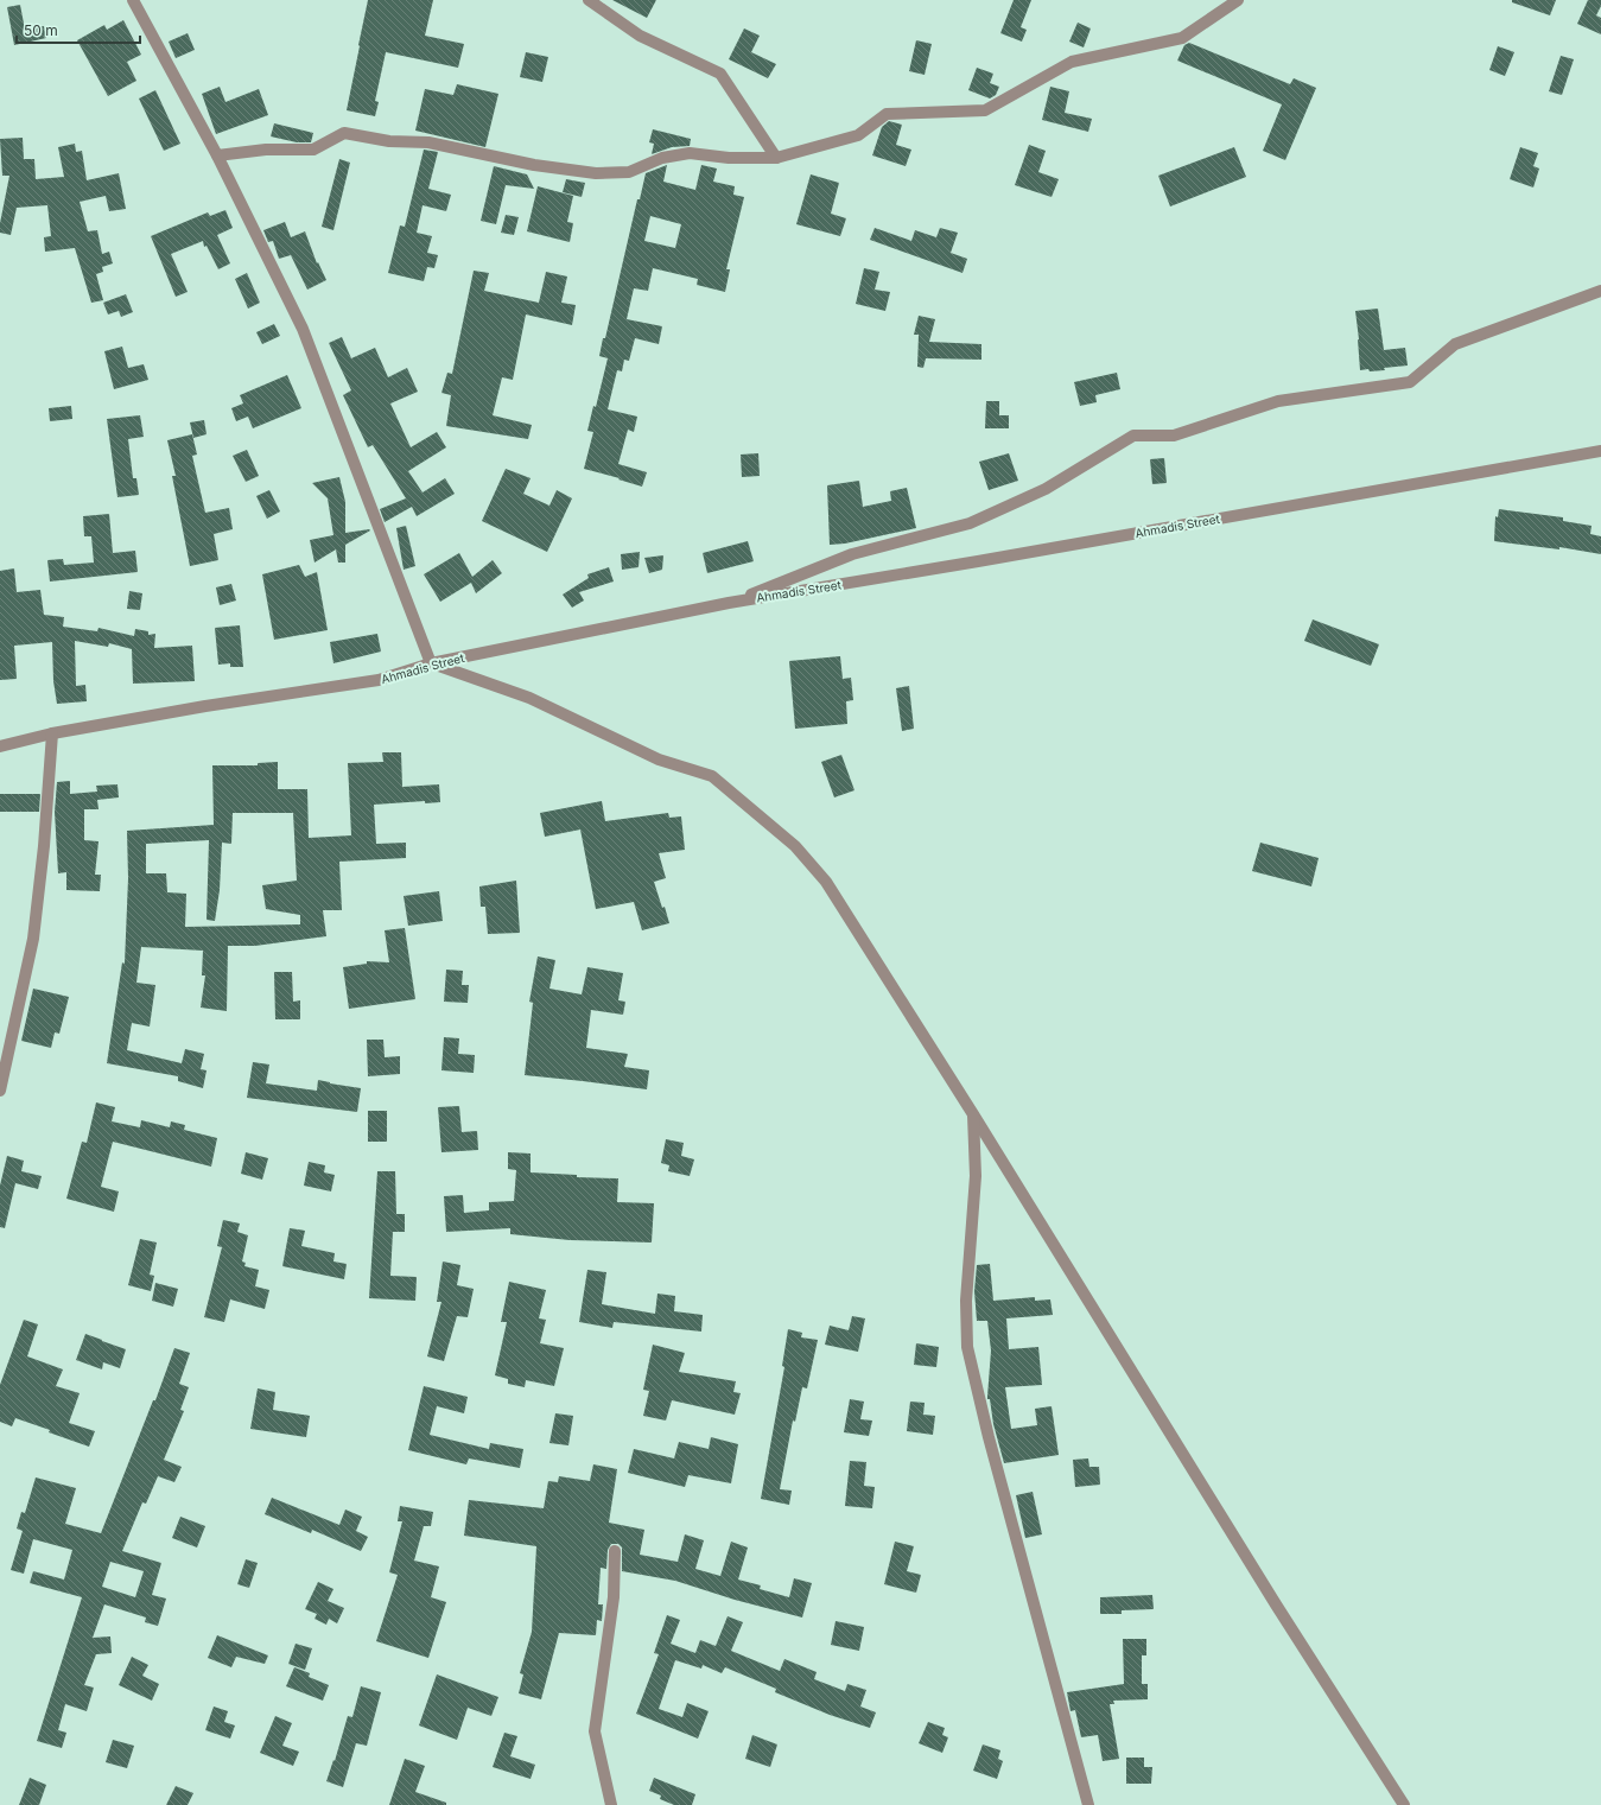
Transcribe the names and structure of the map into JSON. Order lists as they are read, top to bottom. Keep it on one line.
{"streets":{"street":["Ahmadis Street"]},"scale_bar":"50 m"}
